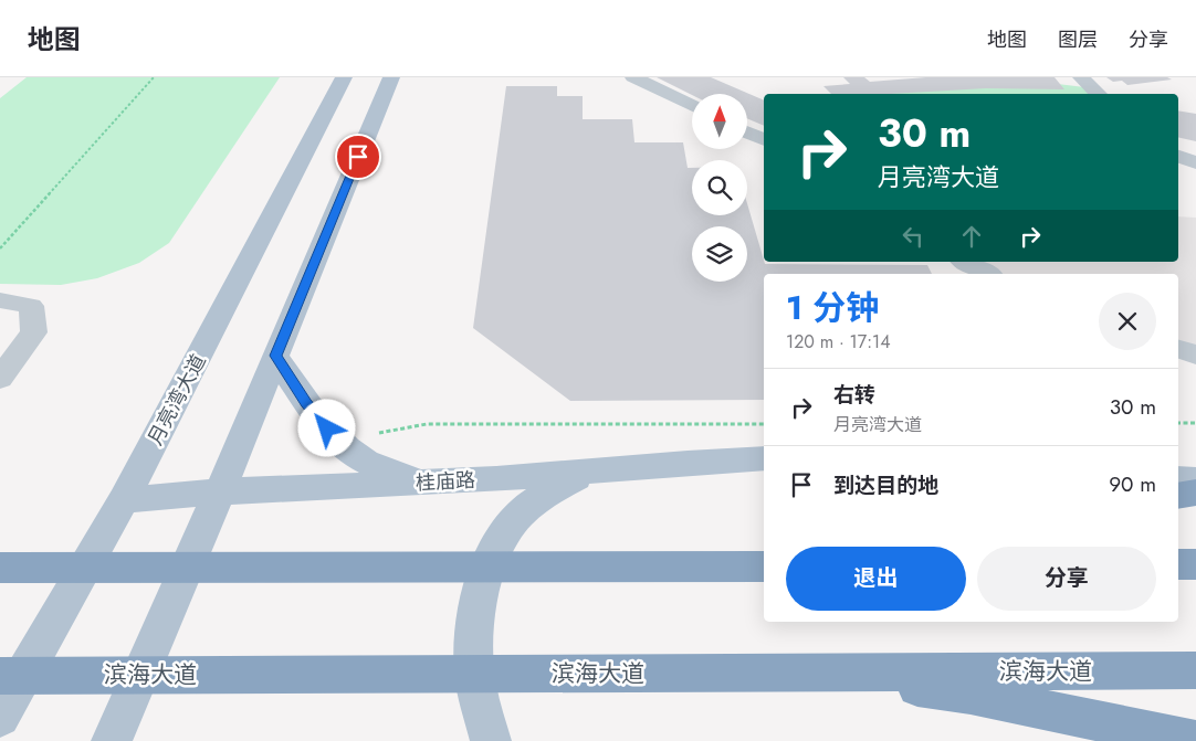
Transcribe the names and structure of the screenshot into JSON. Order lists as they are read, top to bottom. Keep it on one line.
{"streets":{"highway":["滨海大道"],"main road":["月亮湾大道","桂庙路"]},"crossings":[["月亮湾大道","桂庙路"]],"north":"top","page":{"header":"地图","nav":["地图","图层","分享"],"turn":["30 m","月亮湾大道"],"heading":["1 分钟","120 m · 17:14"],"list":[{"name":"右转","note":"月亮湾大道","value":"30 m"},{"name":"到达目的地","value":"90 m"}],"buttons":["退出","分享"]}}
